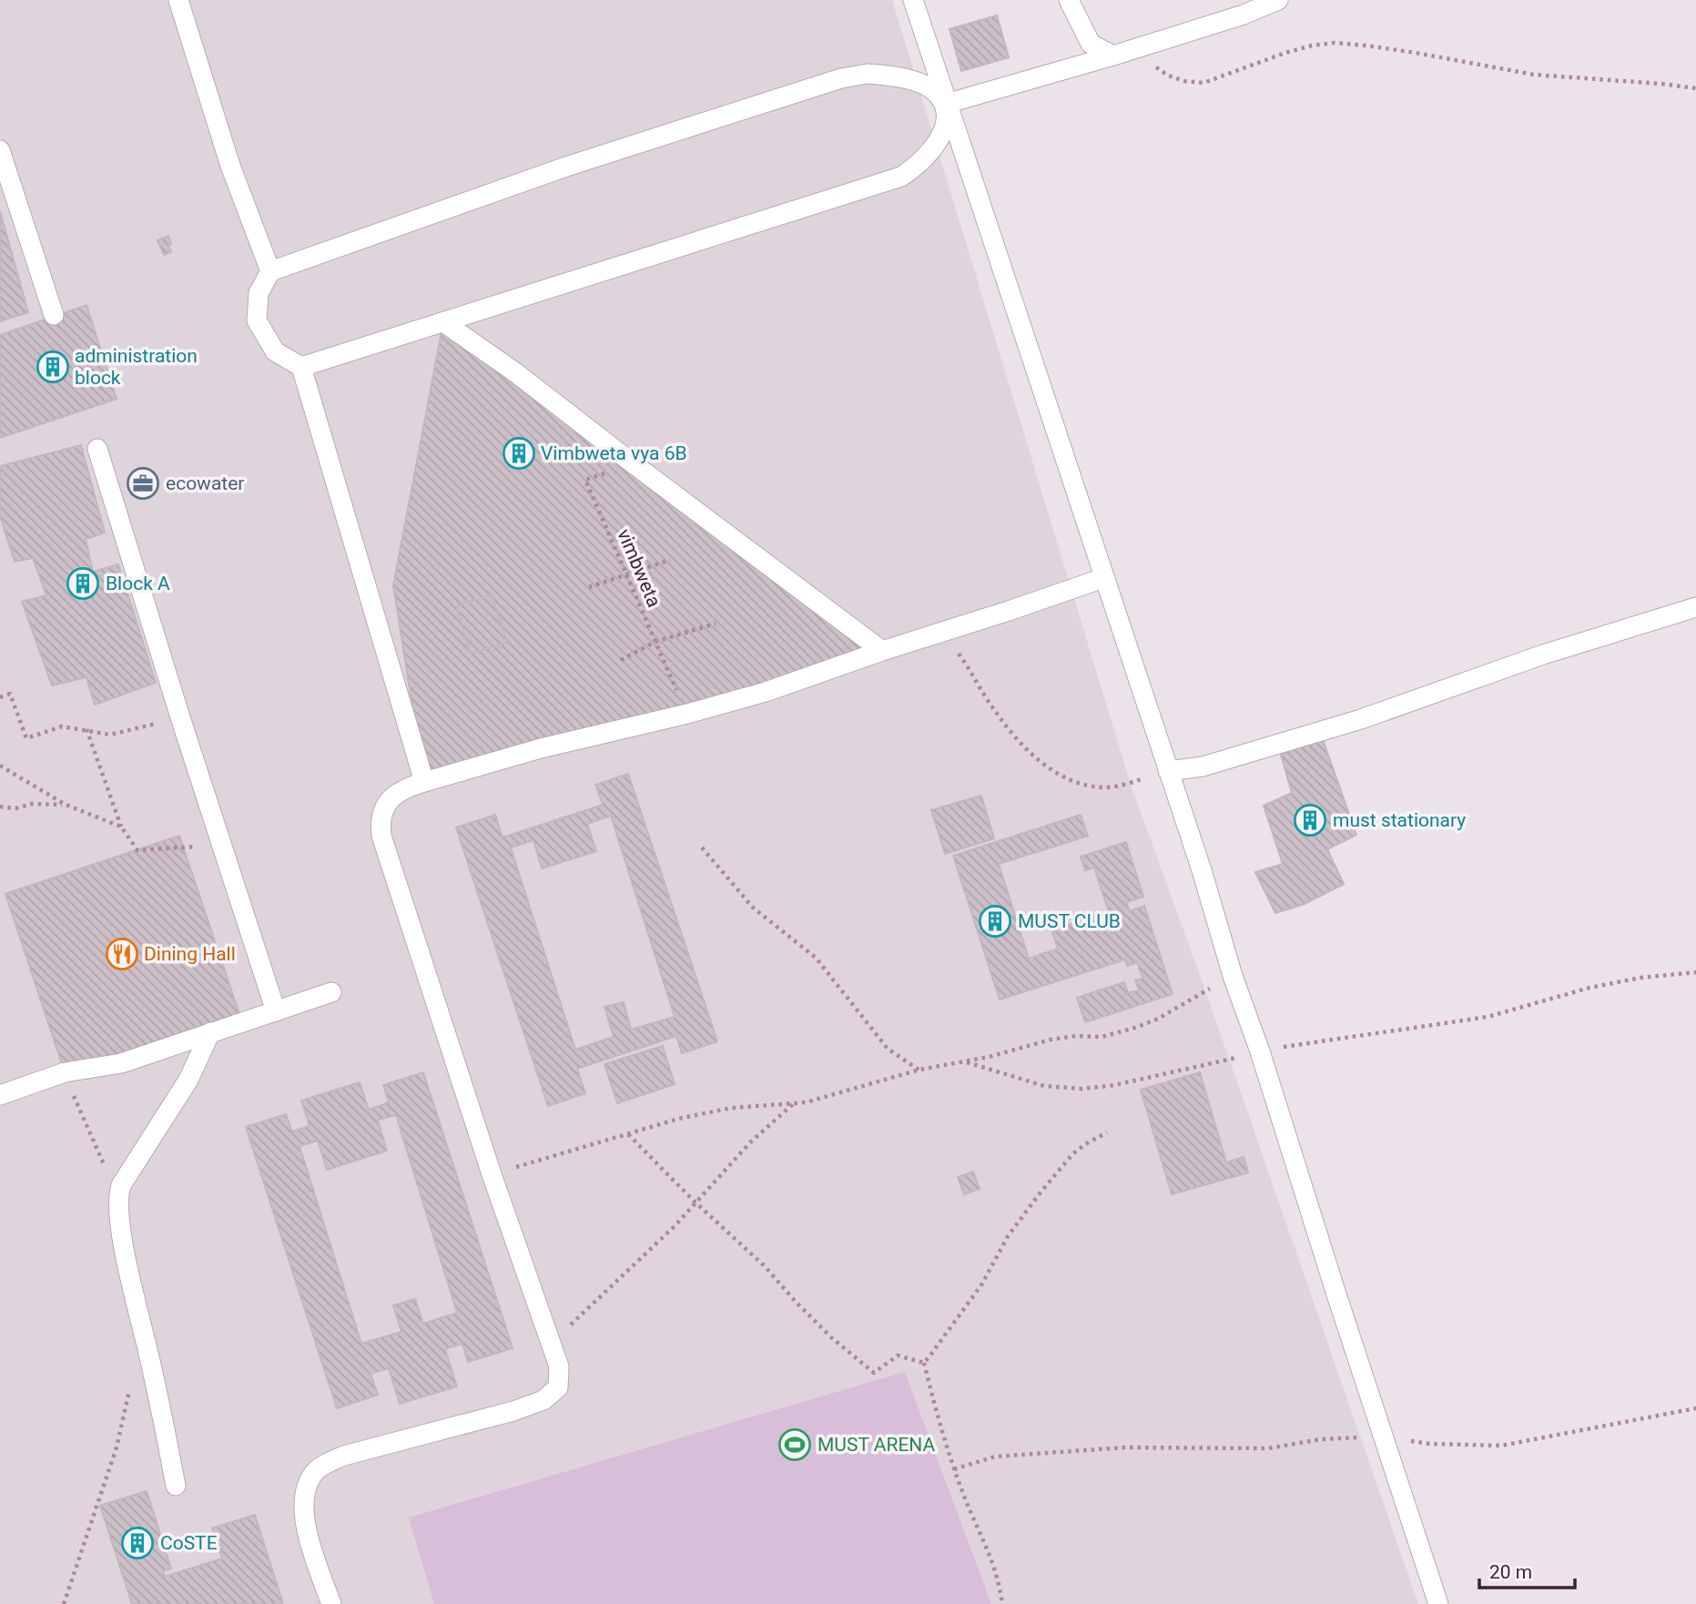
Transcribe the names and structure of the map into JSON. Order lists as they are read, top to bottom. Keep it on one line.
{"streets":{"path":["vimbweta"]},"places":{"building":["administration block","Vimbweta vya 6B","Block A","must stationary","MUST CLUB","CoSTE"],"office":["ecowater"],"restaurant":["Dining Hall"],"sports":["MUST ARENA"]},"scale_bar":"20 m"}
